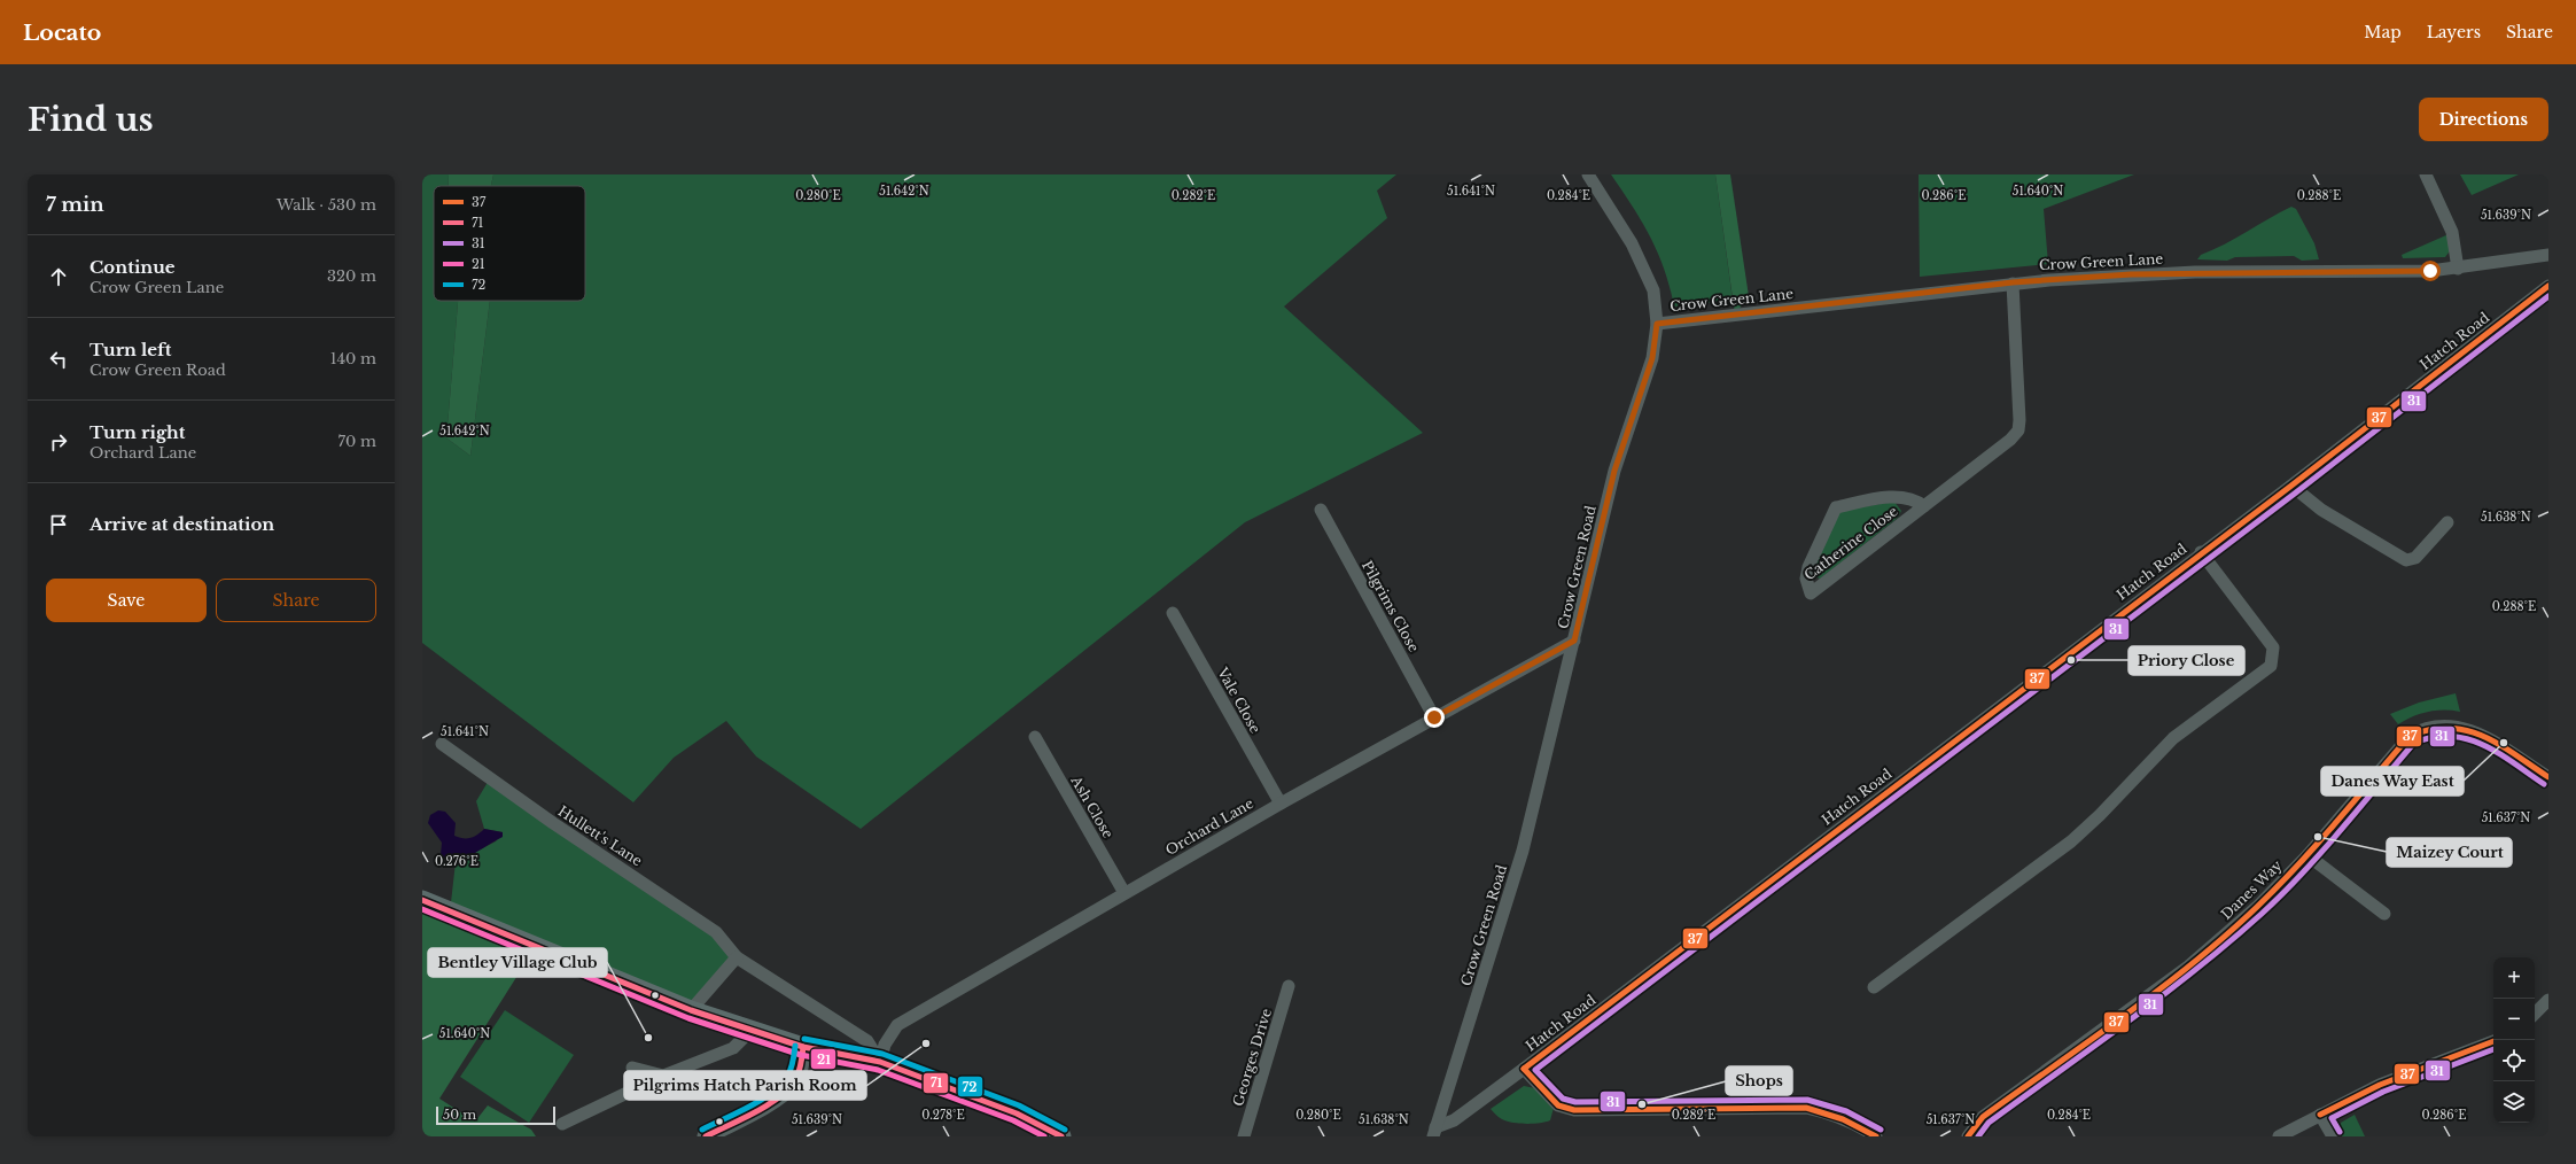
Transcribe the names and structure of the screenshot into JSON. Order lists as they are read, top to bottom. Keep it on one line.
{"streets":{"street":["Crow Green Lane","Hatch Road","Catherine Close","Crow Green Road","Pilgrims Close","Vale Close","Ash Close","Orchard Lane","Hullett's Lane","Danes Way","Georges Drive"]},"crossings":[["Crow Green Lane","Catherine Close"],["Crow Green Lane","Crow Green Road"],["Hatch Road","Crow Green Road"],["Crow Green Road","Orchard Lane"],["Pilgrims Close","Orchard Lane"],["Vale Close","Orchard Lane"],["Ash Close","Orchard Lane"],["Orchard Lane","Hullett's Lane"]],"places":["Priory Close","Danes Way East","Maizey Court","Bentley Village Club","Pilgrims Hatch Parish Room","Shops"],"lines":["transit line 37","transit line 31","transit line 71","transit line 21","transit line 72"],"legend":["37","71","31","21","72"],"scale_bar":"50 m","page":{"header":"Locato","nav":["Map","Layers","Share"],"buttons":["Directions",["Save","Share"]],"title":"Find us","heading":["7 min","Walk · 530 m"],"list":[["Continue","Crow Green Lane","320 m"],["Turn left","Crow Green Road","140 m"],["Turn right","Orchard Lane","70 m"],"Arrive at destination"],"map_buttons":["+","−"],"scale":"50 m"},"coordinates":["51.642°N","51.641°N","51.640°N","0.280°E","0.282°E","0.284°E","0.286°E","0.288°E","51.639°N","51.638°N","51.637°N","0.276°E","0.278°E"]}
